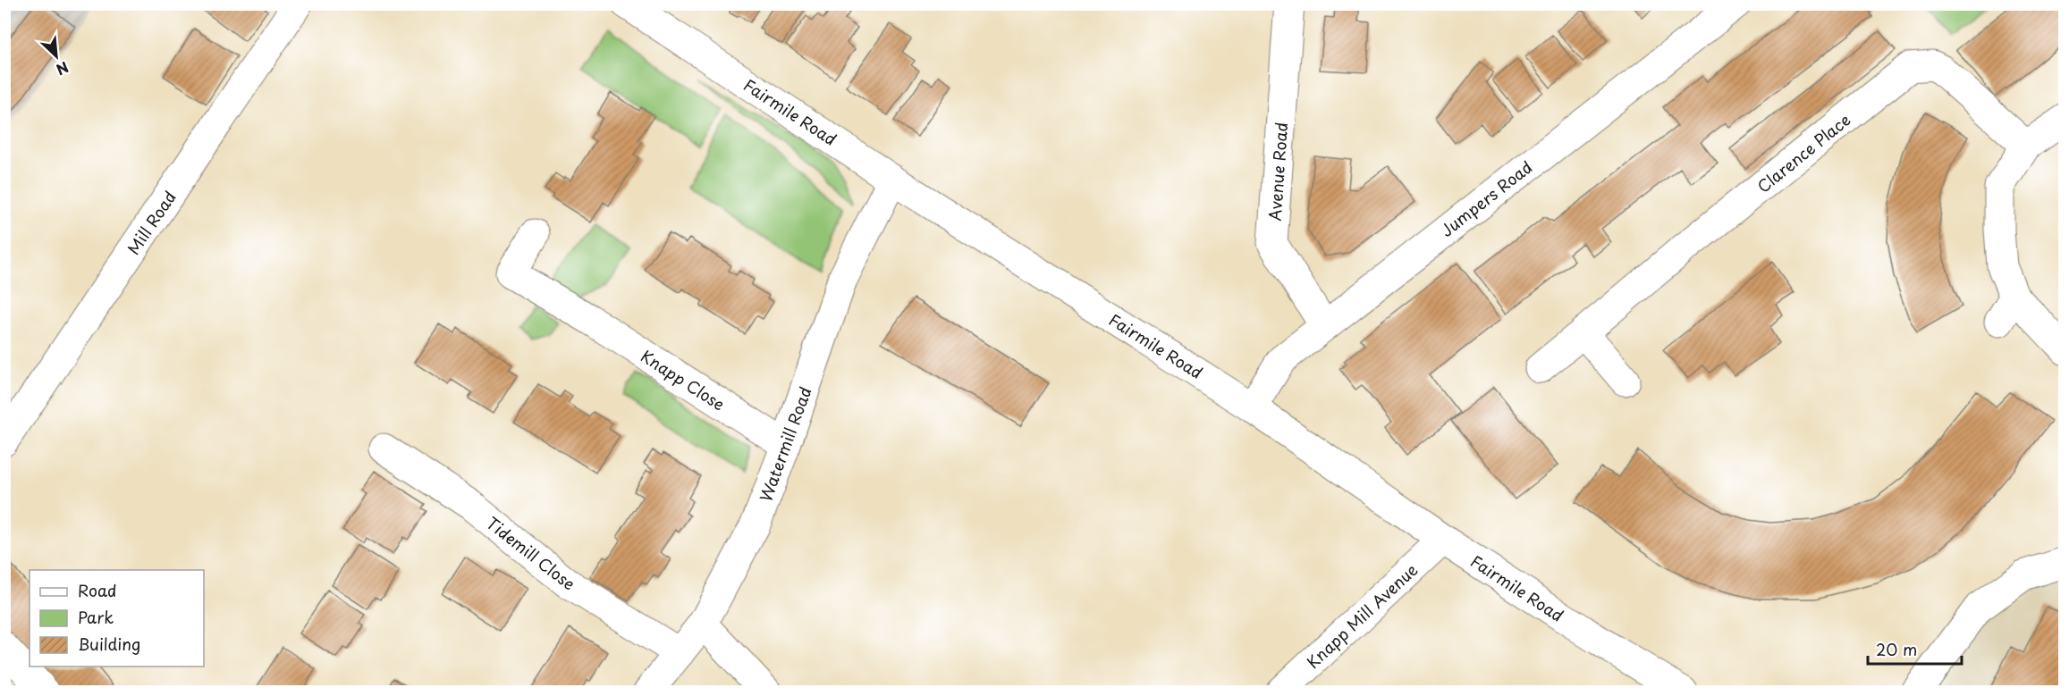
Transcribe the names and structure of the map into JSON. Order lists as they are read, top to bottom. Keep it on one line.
{"streets":{"street":["Fairmile Road","Clarence Place","Avenue Road","Jumpers Road","Mill Road","Knapp Close","Watermill Road","Tidemill Close","Knapp Mill Avenue"]},"crossings":[["Fairmile Road","Jumpers Road"],["Fairmile Road","Watermill Road"],["Fairmile Road","Knapp Mill Avenue"],["Avenue Road","Jumpers Road"],["Knapp Close","Watermill Road"],["Watermill Road","Tidemill Close"]],"legend":["Road","Park","Building"],"scale_bar":"20 m","north":"bottom right"}
